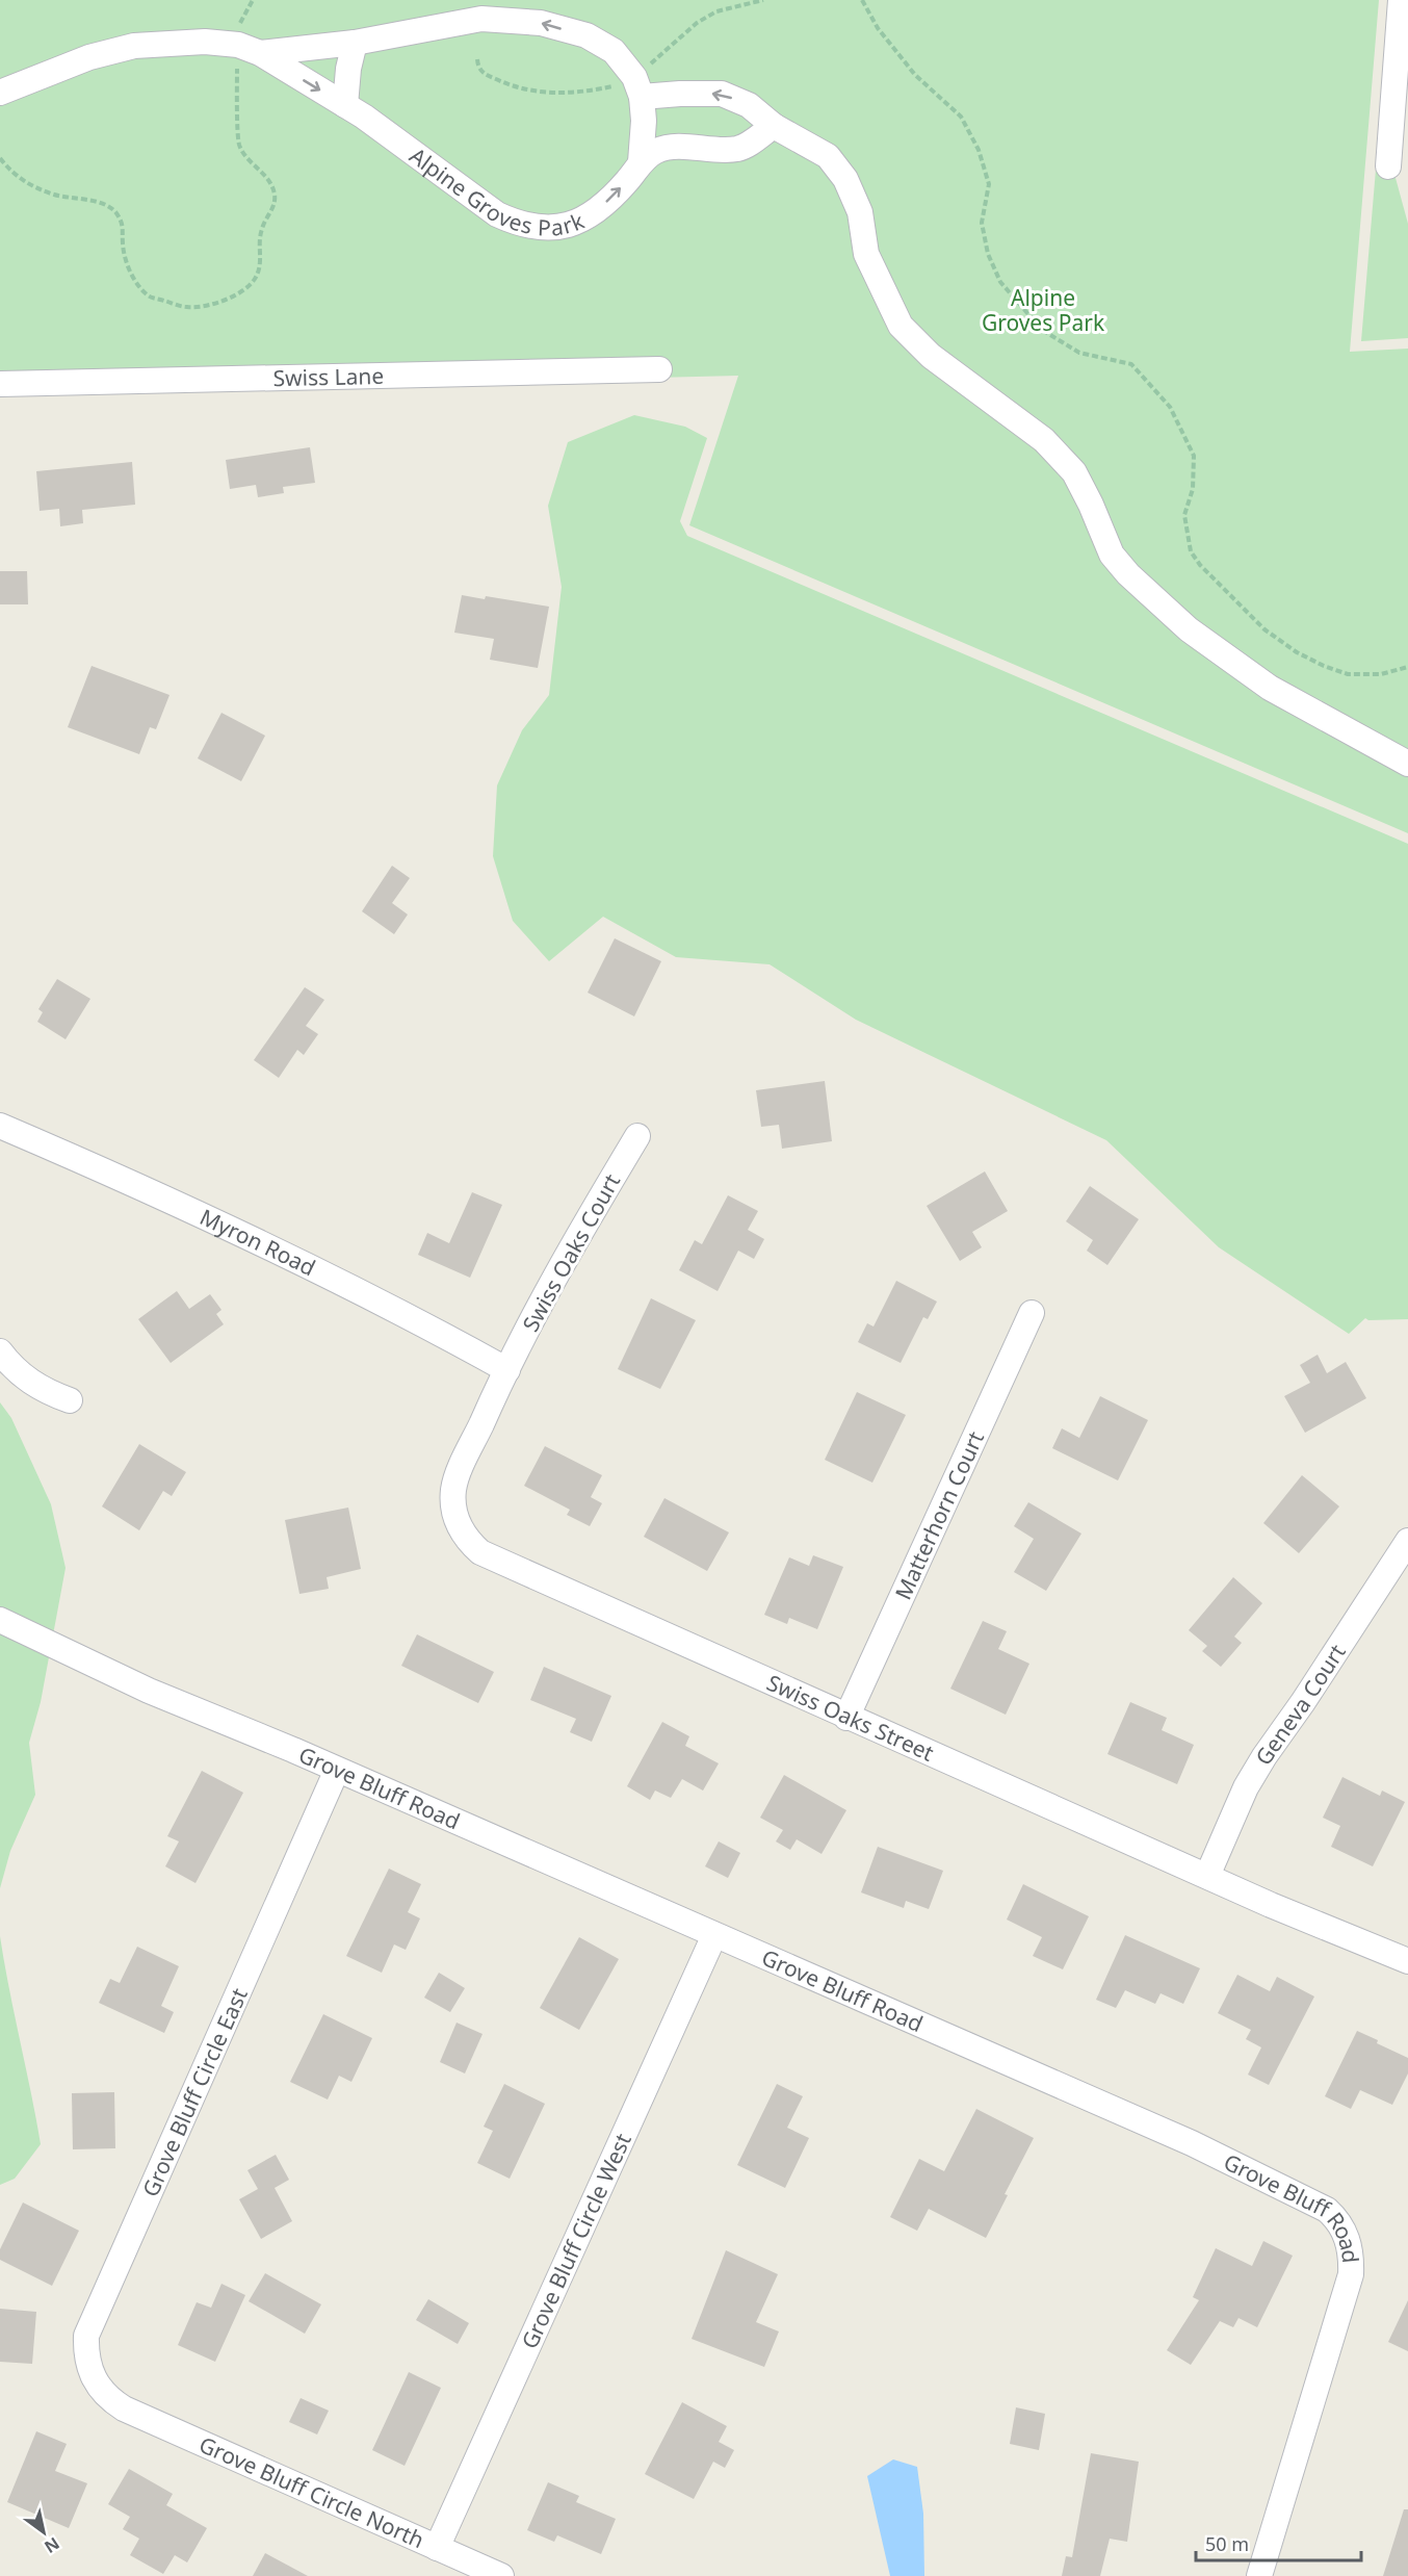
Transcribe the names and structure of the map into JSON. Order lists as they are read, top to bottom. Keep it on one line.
{"streets":{"street":["Alpine Groves Park","Swiss Lane","Myron Road","Swiss Oaks Court","Matterhorn Court","Geneva Court","Swiss Oaks Street","Grove Bluff Road","Grove Bluff Circle East","Grove Bluff Circle West","Grove Bluff Circle North"]},"crossings":[["Myron Road","Swiss Oaks Court"],["Myron Road","Swiss Oaks Street"],["Swiss Oaks Court","Swiss Oaks Street"],["Matterhorn Court","Swiss Oaks Street"],["Geneva Court","Swiss Oaks Street"],["Grove Bluff Road","Grove Bluff Circle East"],["Grove Bluff Road","Grove Bluff Circle West"],["Grove Bluff Circle East","Grove Bluff Circle North"],["Grove Bluff Circle West","Grove Bluff Circle North"]],"parks":["Alpine Groves Park"],"scale_bar":"50 m","north":"bottom right"}
